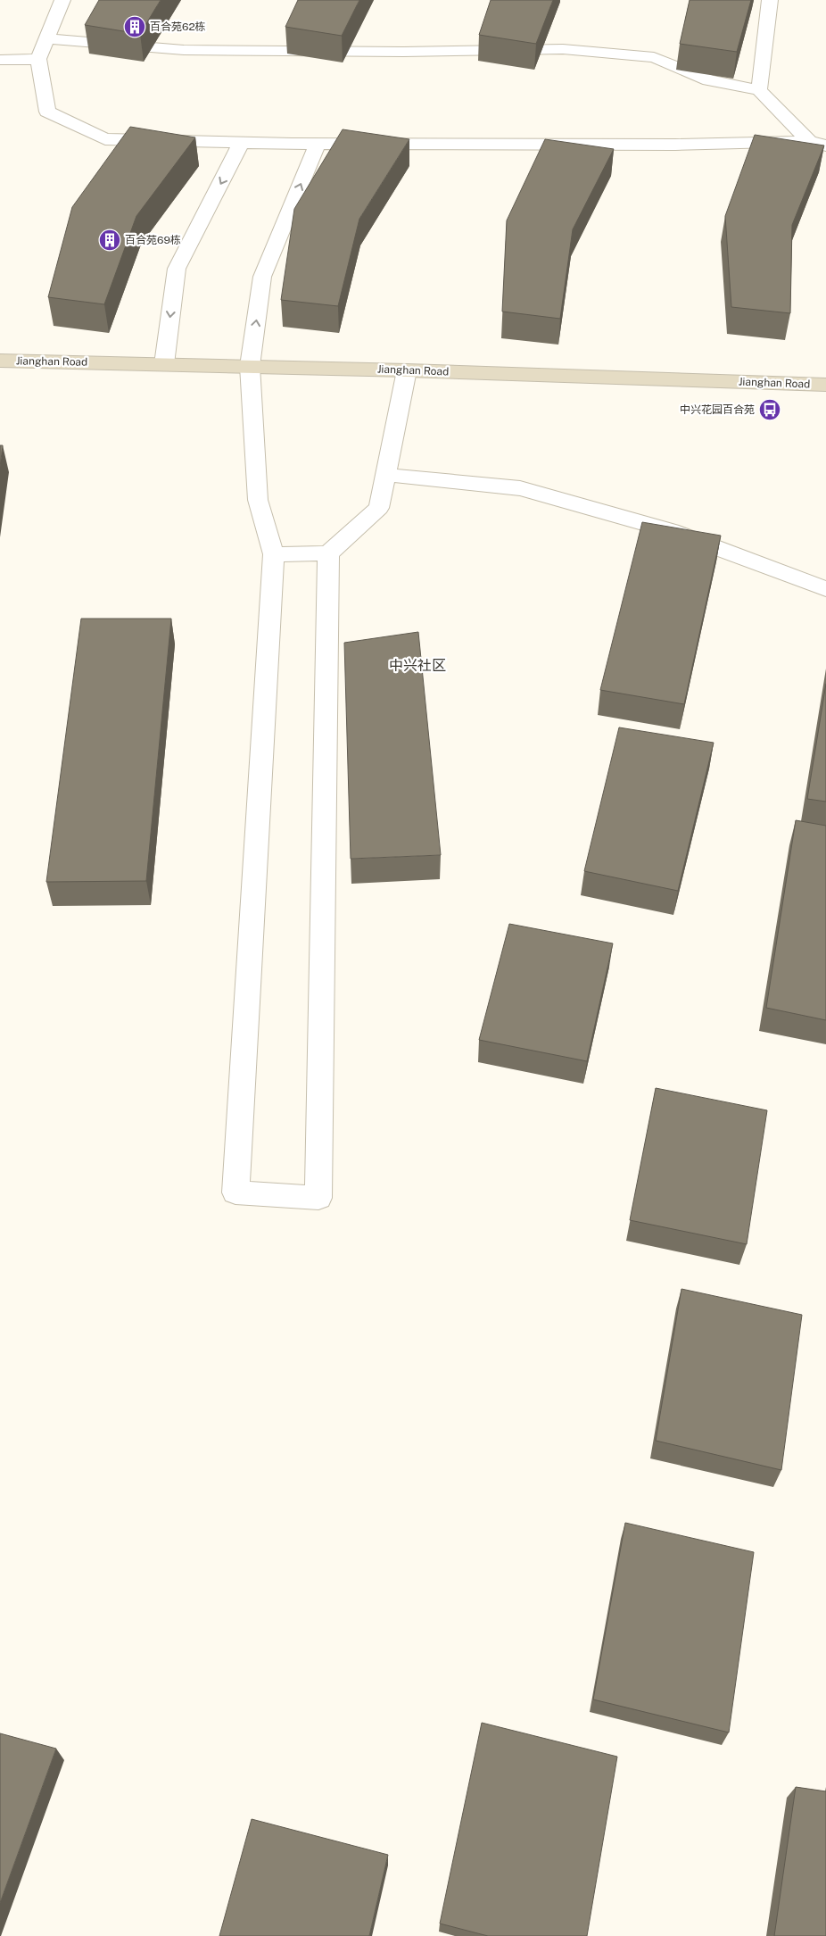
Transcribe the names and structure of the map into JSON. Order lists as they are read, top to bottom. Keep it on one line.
{"streets":{"street":["Jianghan Road"]},"districts":["中兴社区"],"places":{"building":["百合苑62栋","百合苑69栋"],"bus stop":["中兴花园百合苑"]}}
